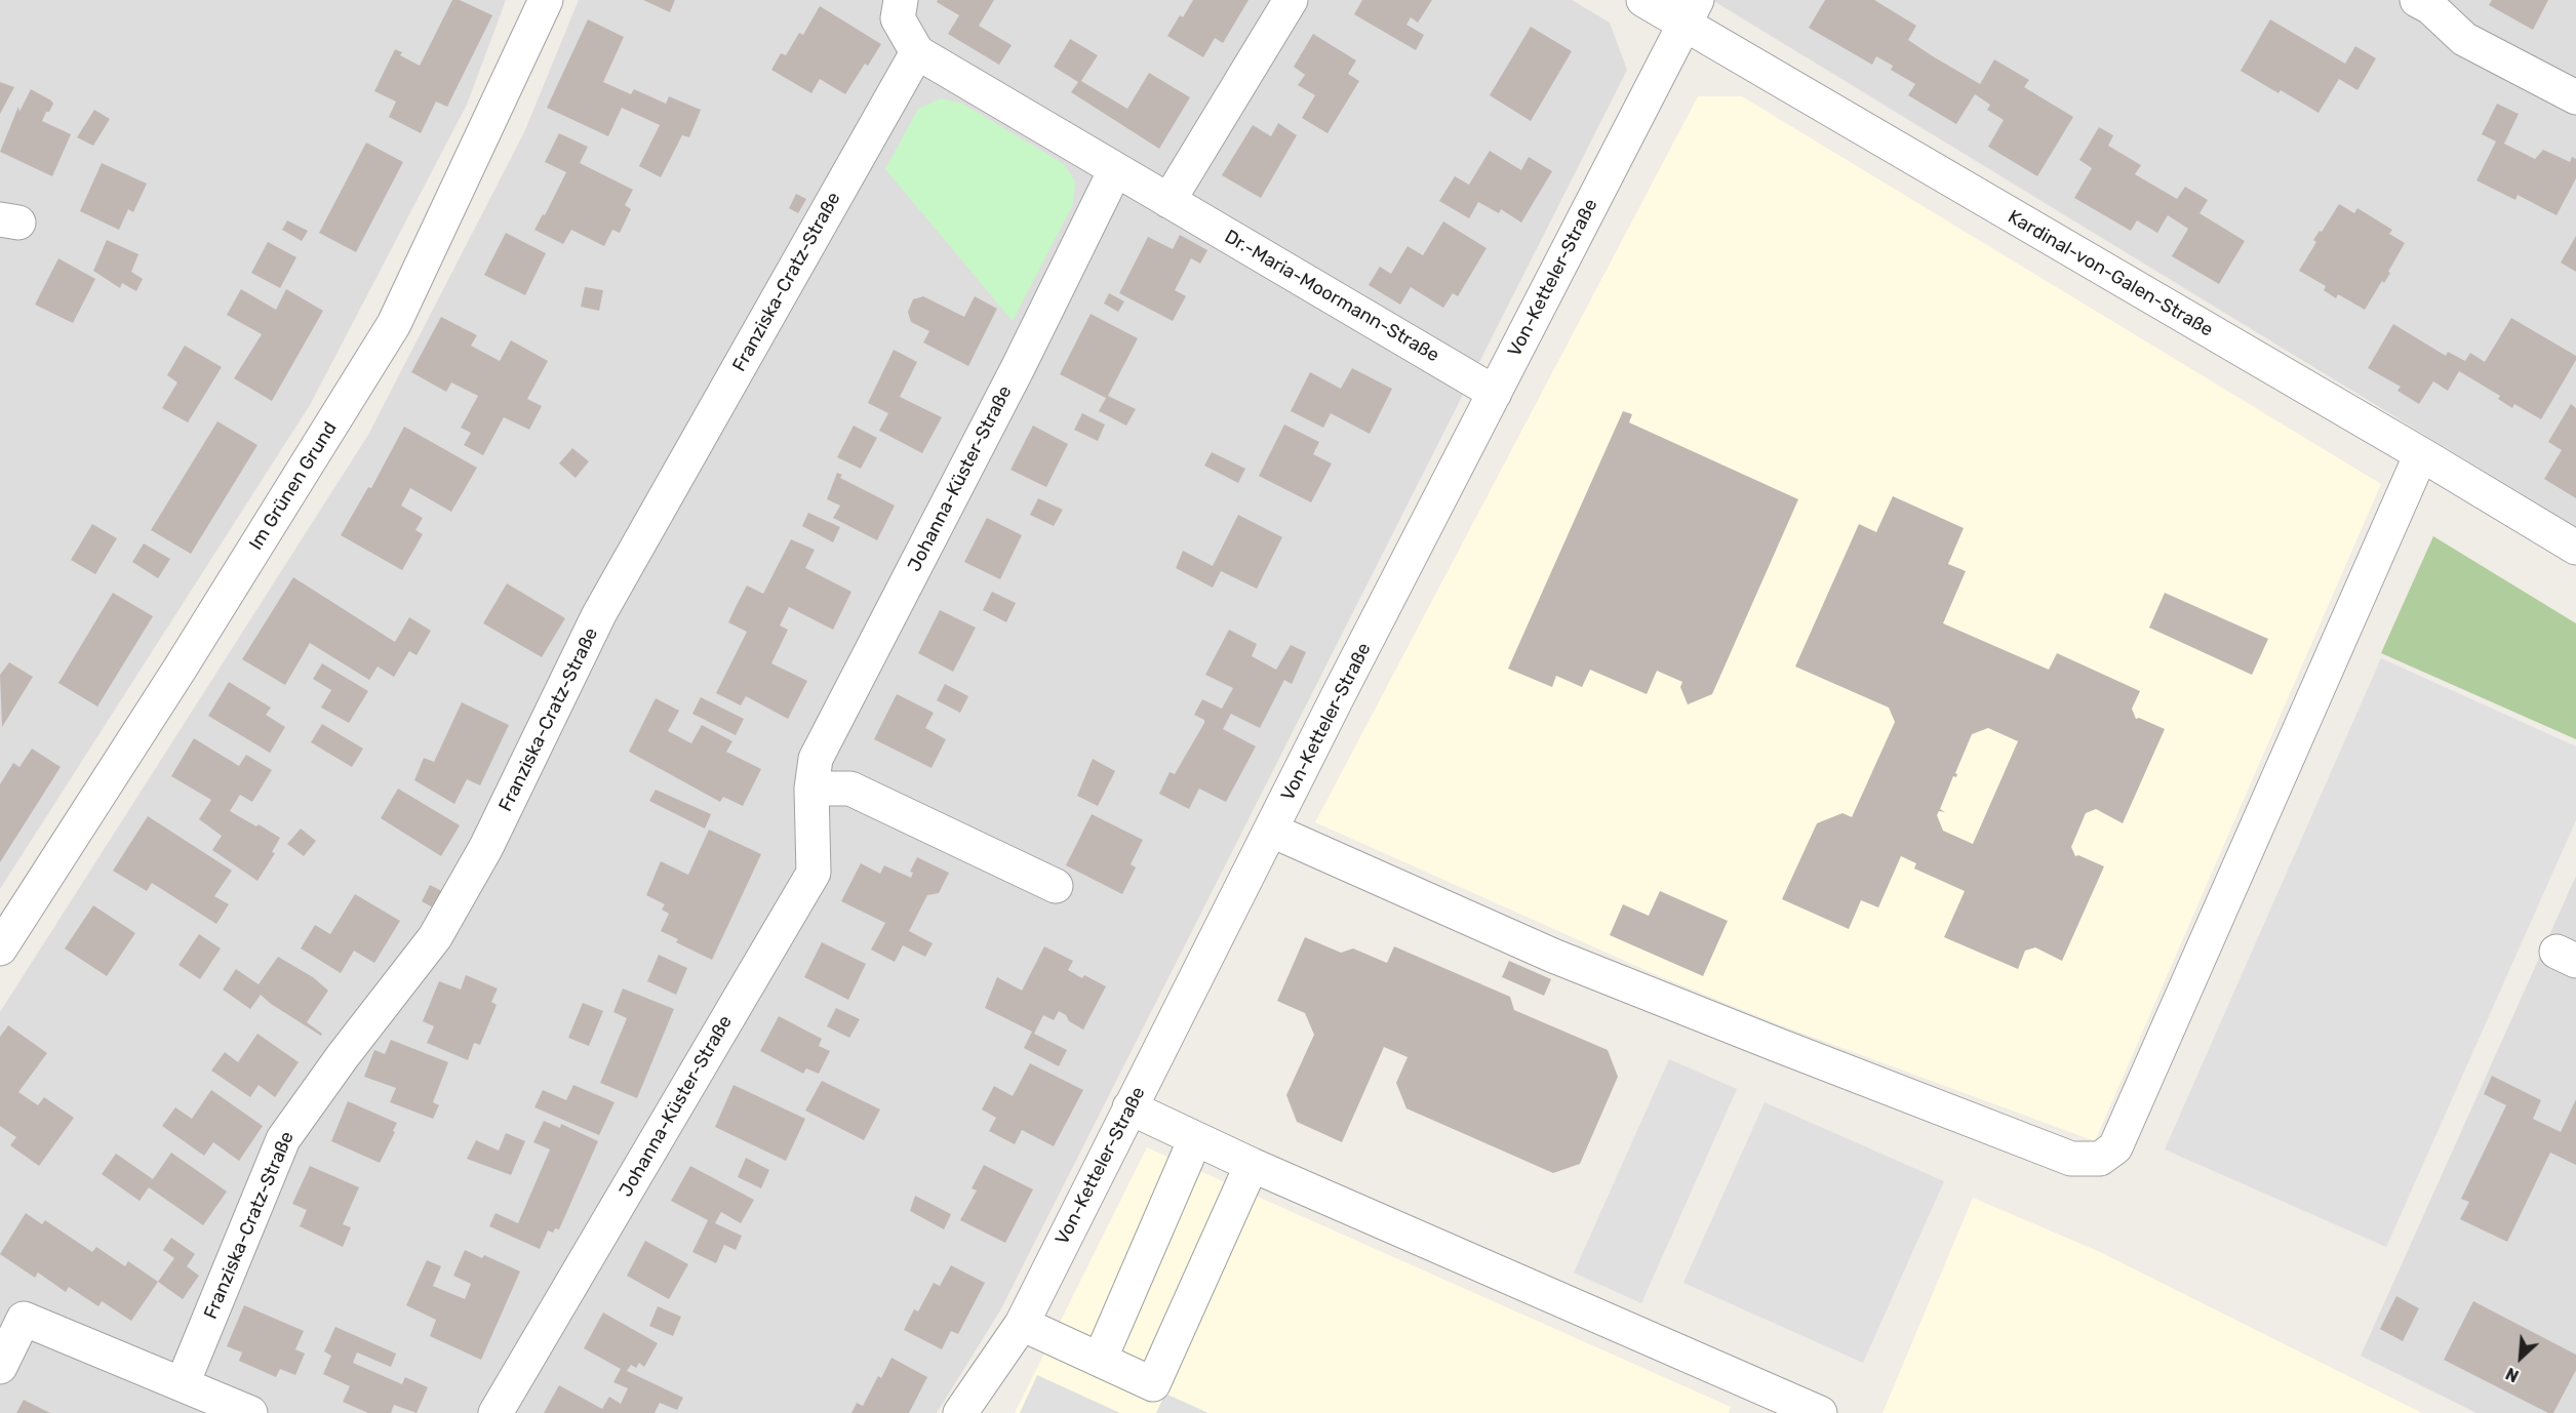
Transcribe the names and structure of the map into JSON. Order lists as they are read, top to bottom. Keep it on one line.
{"streets":{"street":["Kardinal-von-Galen-Straße","Von-Ketteler-Straße","Franziska-Cratz-Straße","Dr.-Maria-Moormann-Straße","Johanna-Küster-Straße","Im Grünen Grund"]},"crossings":[["Kardinal-von-Galen-Straße","Von-Ketteler-Straße"],["Von-Ketteler-Straße","Dr.-Maria-Moormann-Straße"],["Franziska-Cratz-Straße","Dr.-Maria-Moormann-Straße"],["Dr.-Maria-Moormann-Straße","Johanna-Küster-Straße"]],"north":"bottom left"}
